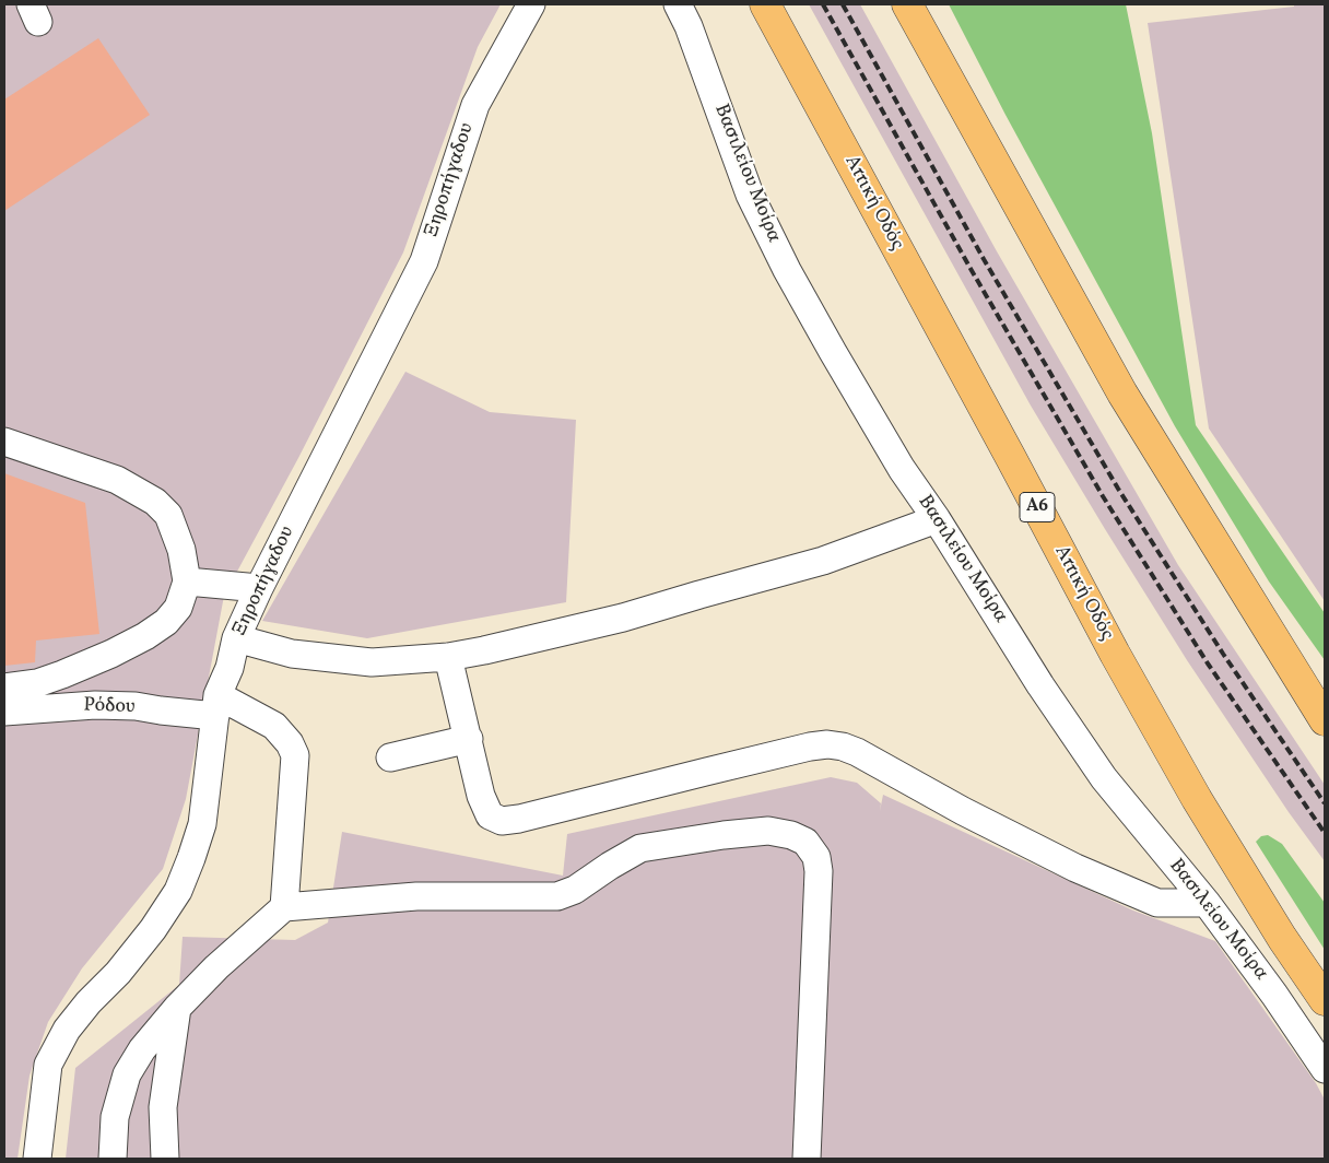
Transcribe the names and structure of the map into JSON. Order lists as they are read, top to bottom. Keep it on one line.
{"streets":{"highway":["Αττική Οδός","Α6"],"street":["Βασιλείου Μοίρα","Ξηροπήγαδου","Ρόδου"]},"crossings":[["Ξηροπήγαδου","Ρόδου"]]}
